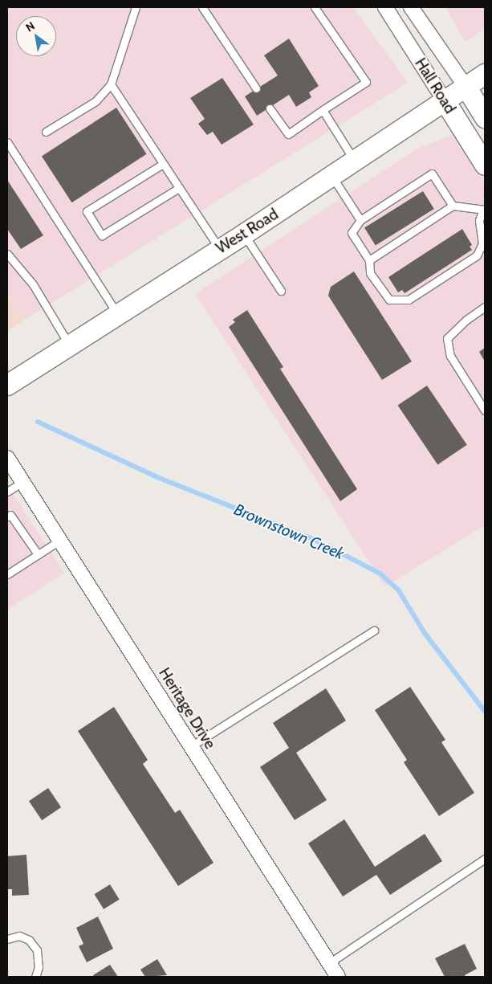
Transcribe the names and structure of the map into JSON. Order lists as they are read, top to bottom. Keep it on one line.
{"streets":{"main road":["Hall Road","West Road"],"street":["Heritage Drive"]},"crossings":[["Hall Road","West Road"]],"water":["Brownstown Creek"],"north":"top left"}
